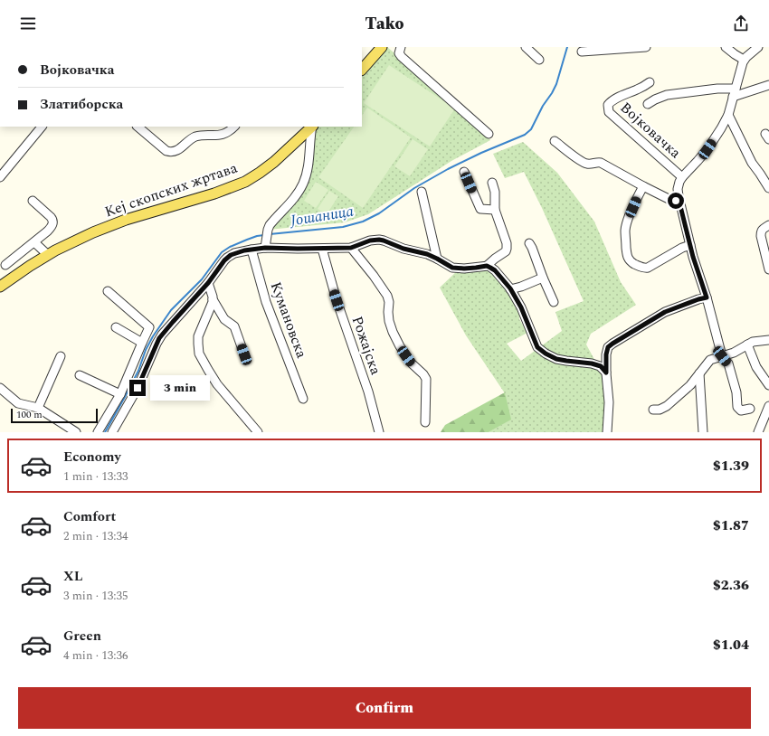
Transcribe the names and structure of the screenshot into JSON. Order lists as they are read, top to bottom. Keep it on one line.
{"streets":{"main road":["Кеј скопских жртава"],"street":["Војковачка","Кумановска","Рожајска"]},"water":["Јошаница"],"scale_bar":"100 m","page":{"header":"Tako","banner":["Војковачка","Златиборска"],"bubble":"3 min","scale":"100 m","list":[{"name":"Economy","note":"1 min · 13:33","value":"$1.39"},{"name":"Comfort","note":"2 min · 13:34","value":"$1.87"},{"name":"XL","note":"3 min · 13:35","value":"$2.36"},{"name":"Green","note":"4 min · 13:36","value":"$1.04"}],"buttons":"Confirm"}}
